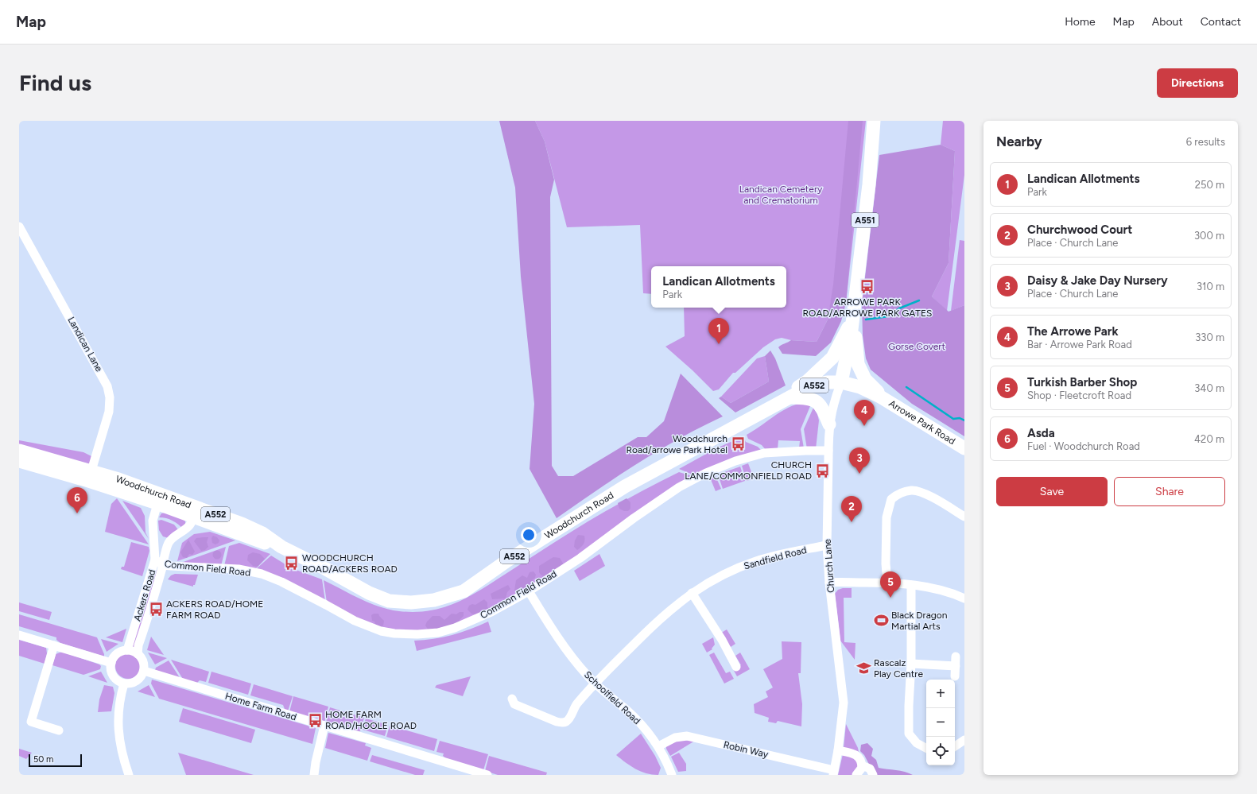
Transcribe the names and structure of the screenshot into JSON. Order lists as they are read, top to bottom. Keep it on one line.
{"streets":{"main road":["A551","A552","Arrowe Park Road","Woodchurch Road"],"street":["Landican Lane","Sandfield Road","Church Lane","Common Field Road","Ackers Road","Schoolfield Road","Home Farm Road","Robin Way"]},"crossings":[["A551","Arrowe Park Road"],["A551","Woodchurch Road"],["A551","Church Lane"],["Landican Lane","Woodchurch Road"],["Arrowe Park Road","Woodchurch Road"],["Arrowe Park Road","Church Lane"],["Woodchurch Road","Church Lane"],["Woodchurch Road","Ackers Road"],["Sandfield Road","Church Lane"],["Sandfield Road","Schoolfield Road"],["Church Lane","Common Field Road"],["Church Lane","Robin Way"],["Common Field Road","Ackers Road"],["Common Field Road","Schoolfield Road"],["Ackers Road","Home Farm Road"],["Schoolfield Road","Robin Way"]],"parks":["Landican Cemetery and Crematorium","Gorse Covert"],"places":{"bus stop":["ARROWE PARK ROAD/ARROWE PARK GATES","Woodchurch Road/arrowe Park Hotel","CHURCH LANE/COMMONFIELD ROAD","WOODCHURCH ROAD/ACKERS ROAD","ACKERS ROAD/HOME FARM ROAD","HOME FARM ROAD/HOOLE ROAD"],"sports":["Black Dragon Martial Arts"],"school or university":["Rascalz Play Centre"]},"scale_bar":"50 m","page":{"header":"Map","nav":["Home","Map","About","Contact"],"buttons":["Directions",["Save","Share"]],"title":"Find us","heading":["Nearby","6 results"],"list":[{"mark":"1","name":"Landican Allotments","note":"Park","value":"250 m"},{"mark":"2","name":"Churchwood Court","note":"Place · Church Lane","value":"300 m"},{"mark":"3","name":"Daisy & Jake Day Nursery","note":"Place · Church Lane","value":"310 m"},{"mark":"4","name":"The Arrowe Park","note":"Bar · Arrowe Park Road","value":"330 m"},{"mark":"5","name":"Turkish Barber Shop","note":"Shop · Fleetcroft Road","value":"340 m"},{"mark":"6","name":"Asda","note":"Fuel · Woodchurch Road","value":"420 m"}],"popup":["Landican Allotments","Park"],"pins":["1","4","3","6","2","5"],"map_buttons":["+","−"],"scale":"50 m"}}
